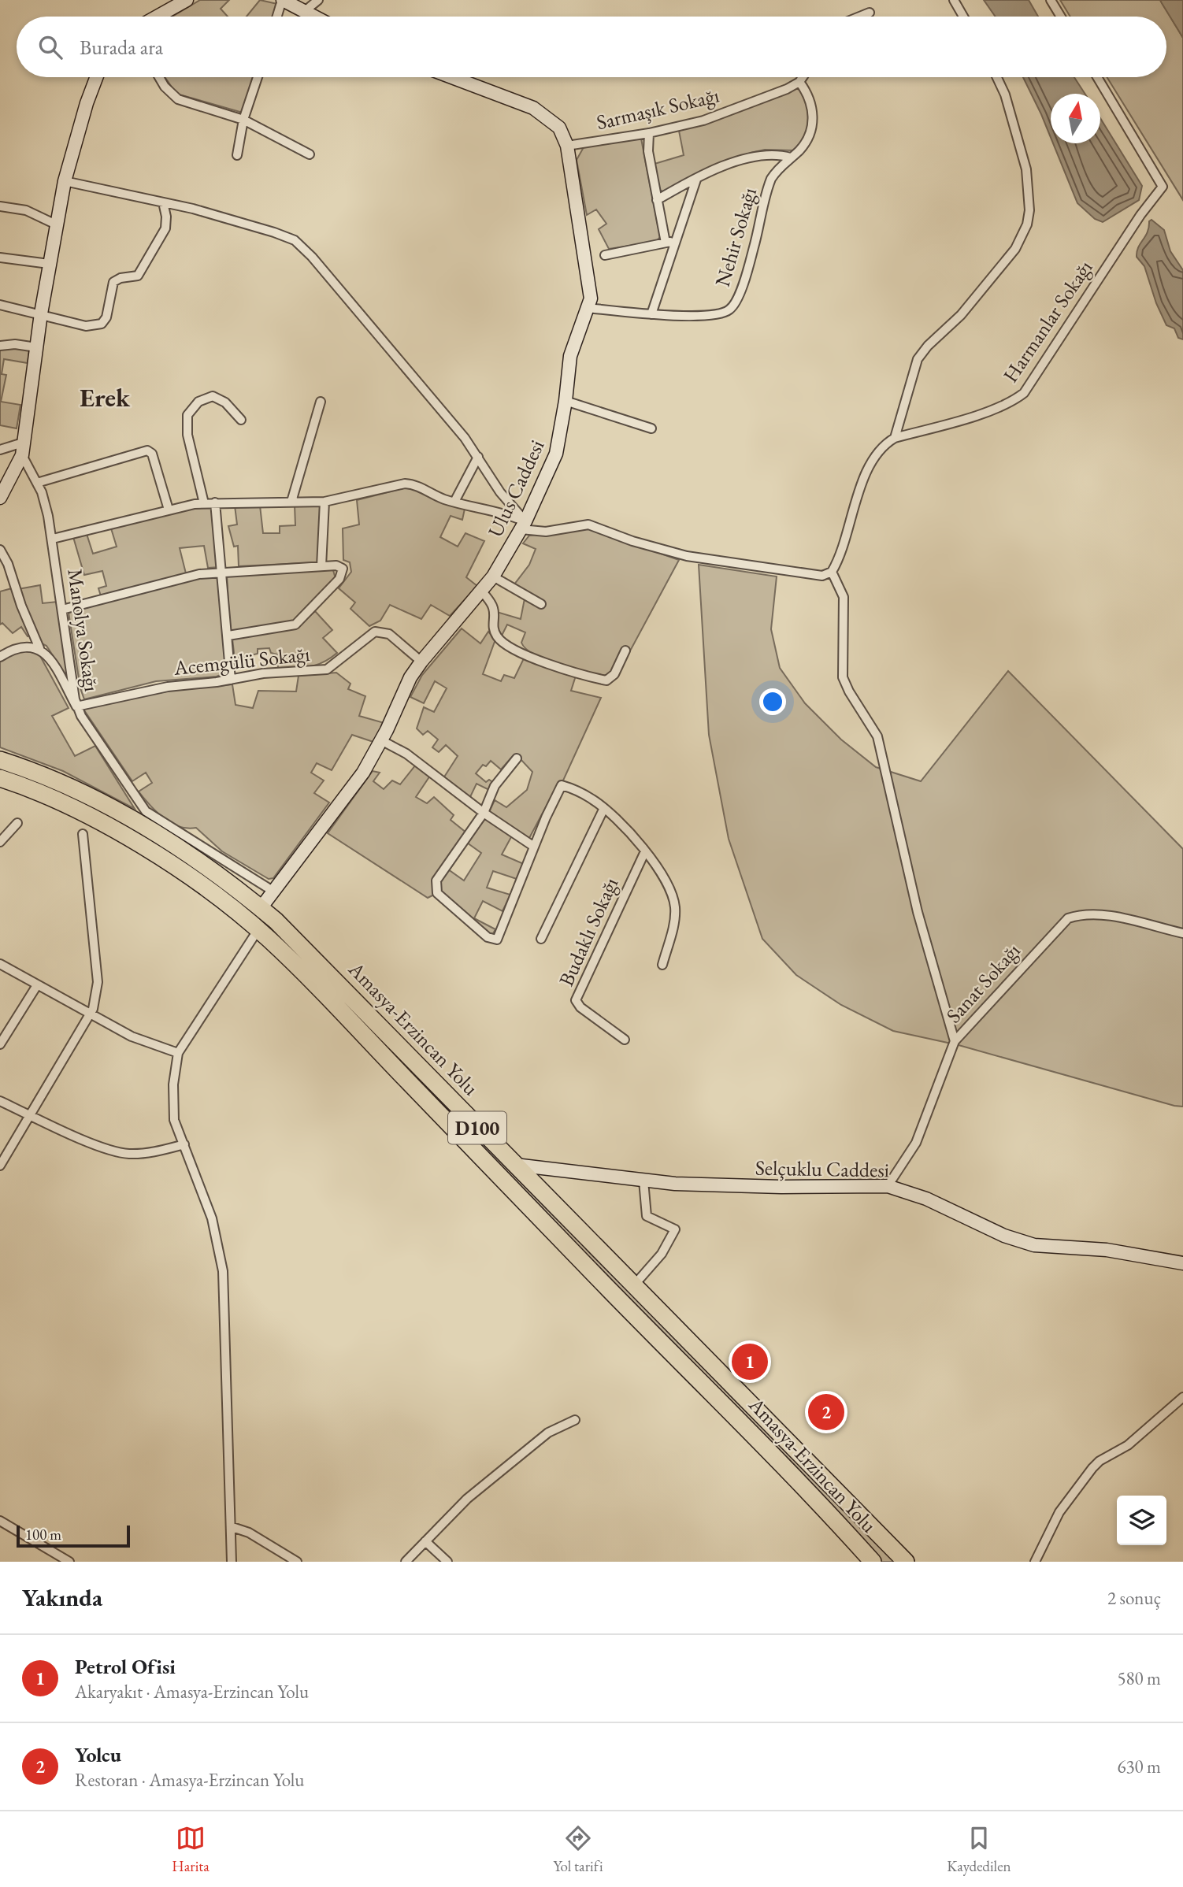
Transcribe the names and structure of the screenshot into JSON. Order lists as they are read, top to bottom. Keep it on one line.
{"streets":{"highway":["Amasya-Erzincan Yolu","D100"],"street":["Sarmaşık Sokağı","Nehir Sokağı","Harmanlar Sokağı","Ulus Caddesi","Manolya Sokağı","Acemgülü Sokağı","Budaklı Sokağı","Sanat Sokağı","Selçuklu Caddesi"]},"crossings":[["Sarmaşık Sokağı","Nehir Sokağı"],["Sarmaşık Sokağı","Ulus Caddesi"],["Nehir Sokağı","Ulus Caddesi"],["Ulus Caddesi","Manolya Sokağı"],["Ulus Caddesi","Acemgülü Sokağı"],["Ulus Caddesi","Amasya-Erzincan Yolu"],["Manolya Sokağı","Acemgülü Sokağı"],["Sanat Sokağı","Selçuklu Caddesi"],["Amasya-Erzincan Yolu","Selçuklu Caddesi"]],"districts":["Erek"],"scale_bar":"100 m","north":"top","page":{"search":"Burada ara","pins":["1","2"],"scale":"100 m","heading":["Yakında","2 sonuç"],"list":[{"mark":"1","name":"Petrol Ofisi","note":"Akaryakıt · Amasya-Erzincan Yolu","value":"580 m"},{"mark":"2","name":"Yolcu","note":"Restoran · Amasya-Erzincan Yolu","value":"630 m"}],"nav":["Harita","Yol tarifi","Kaydedilen"]}}
